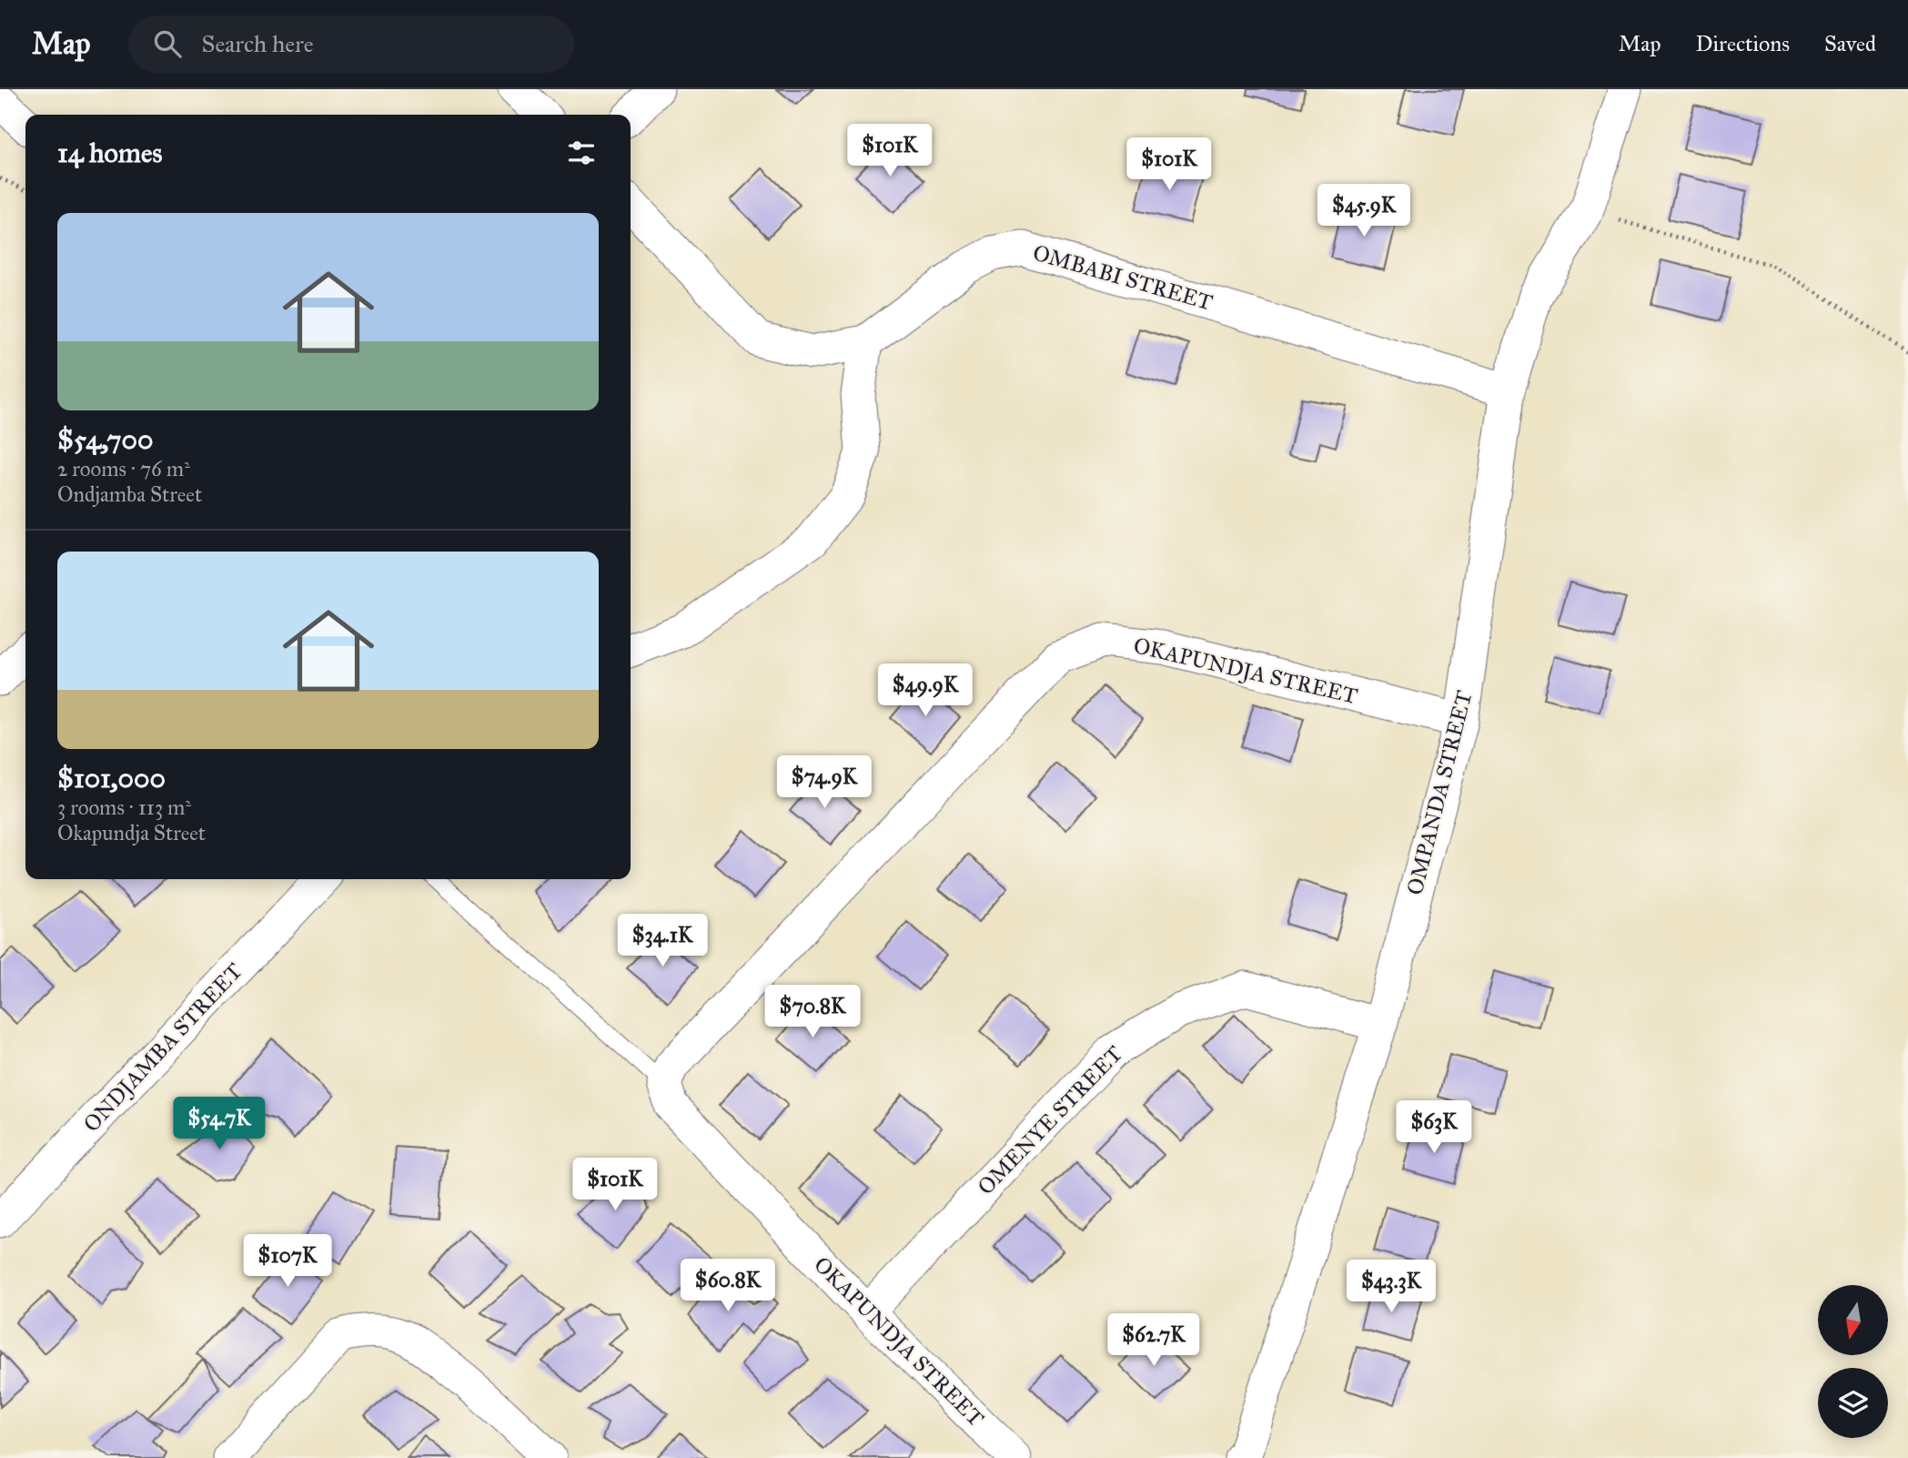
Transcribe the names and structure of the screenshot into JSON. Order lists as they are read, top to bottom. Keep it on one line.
{"streets":{"street":["OMBABI STREET","OKAPUNDJA STREET","OMPANDA STREET","ONDJAMBA STREET","OMENYE STREET"]},"crossings":[["OMBABI STREET","OMPANDA STREET"],["OKAPUNDJA STREET","OMPANDA STREET"],["OKAPUNDJA STREET","OMENYE STREET"],["OMPANDA STREET","OMENYE STREET"]],"north":"bottom","page":{"header":"Map","search":"Search here","nav":["Map","Directions","Saved"],"heading":"14 homes","price":["$101K","$101K","$45.9K","$49.9K","$74.9K","$34.1K","$70.8K","$54.7K","$63K","$101K","$107K","$60.8K","$43.3K","$62.7K"],"list":[{"name":"$54,700","note":"2 rooms · 76 m² · Ondjamba Street"},{"name":"$101,000","note":"3 rooms · 113 m² · Okapundja Street"}]}}
